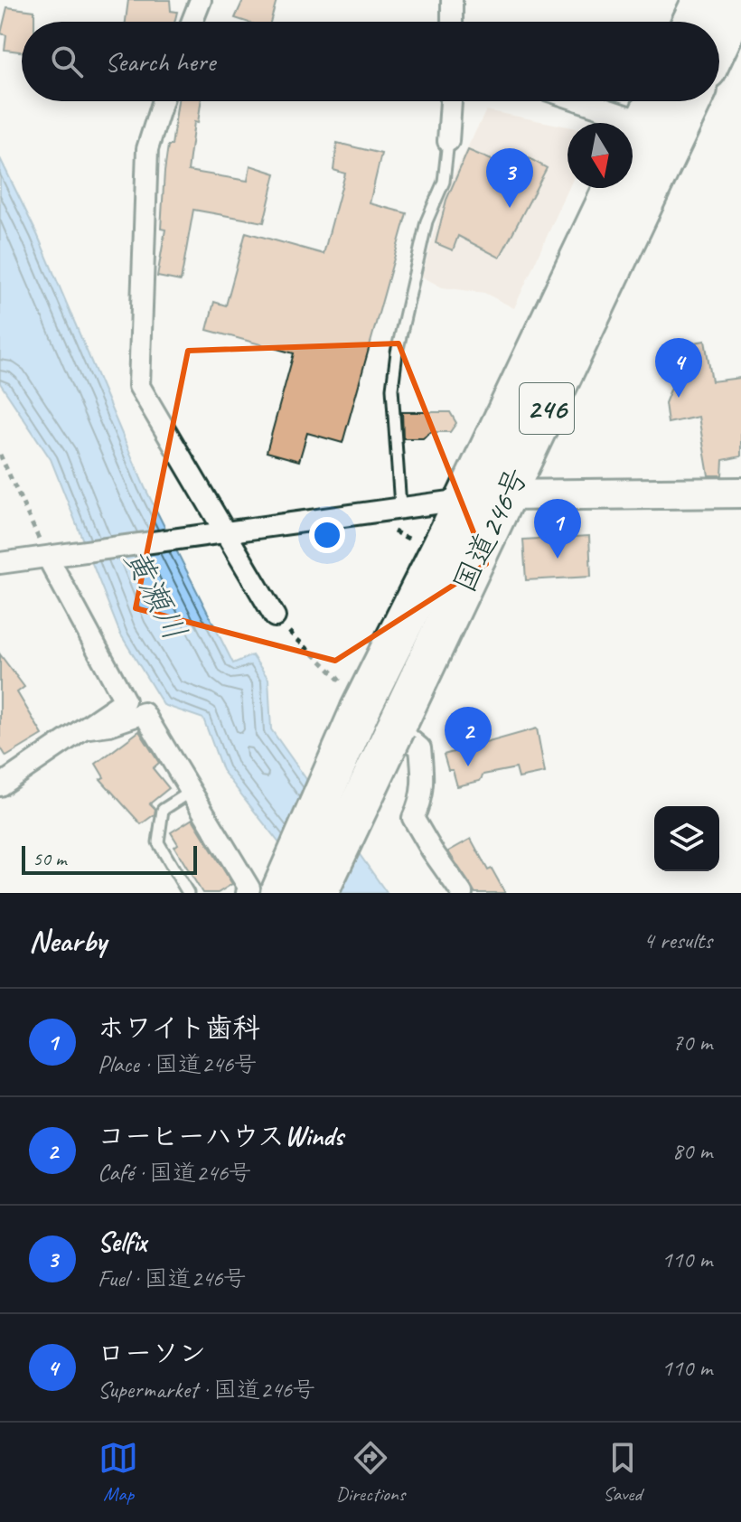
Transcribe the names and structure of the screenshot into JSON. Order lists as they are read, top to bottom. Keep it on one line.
{"streets":{"highway":["246","国道246号"]},"water":["黄瀬川"],"scale_bar":"50 m","north":"bottom","page":{"search":"Search here","pins":["3","4","1","2"],"scale":"50 m","heading":["Nearby","4 results"],"list":[{"mark":"1","name":"ホワイト歯科","note":"Place · 国道246号","value":"70 m"},{"mark":"2","name":"コーヒーハウスWinds","note":"Café · 国道246号","value":"80 m"},{"mark":"3","name":"Selfix","note":"Fuel · 国道246号","value":"110 m"},{"mark":"4","name":"ローソン","note":"Supermarket · 国道246号","value":"110 m"}],"nav":["Map","Directions","Saved"]}}
